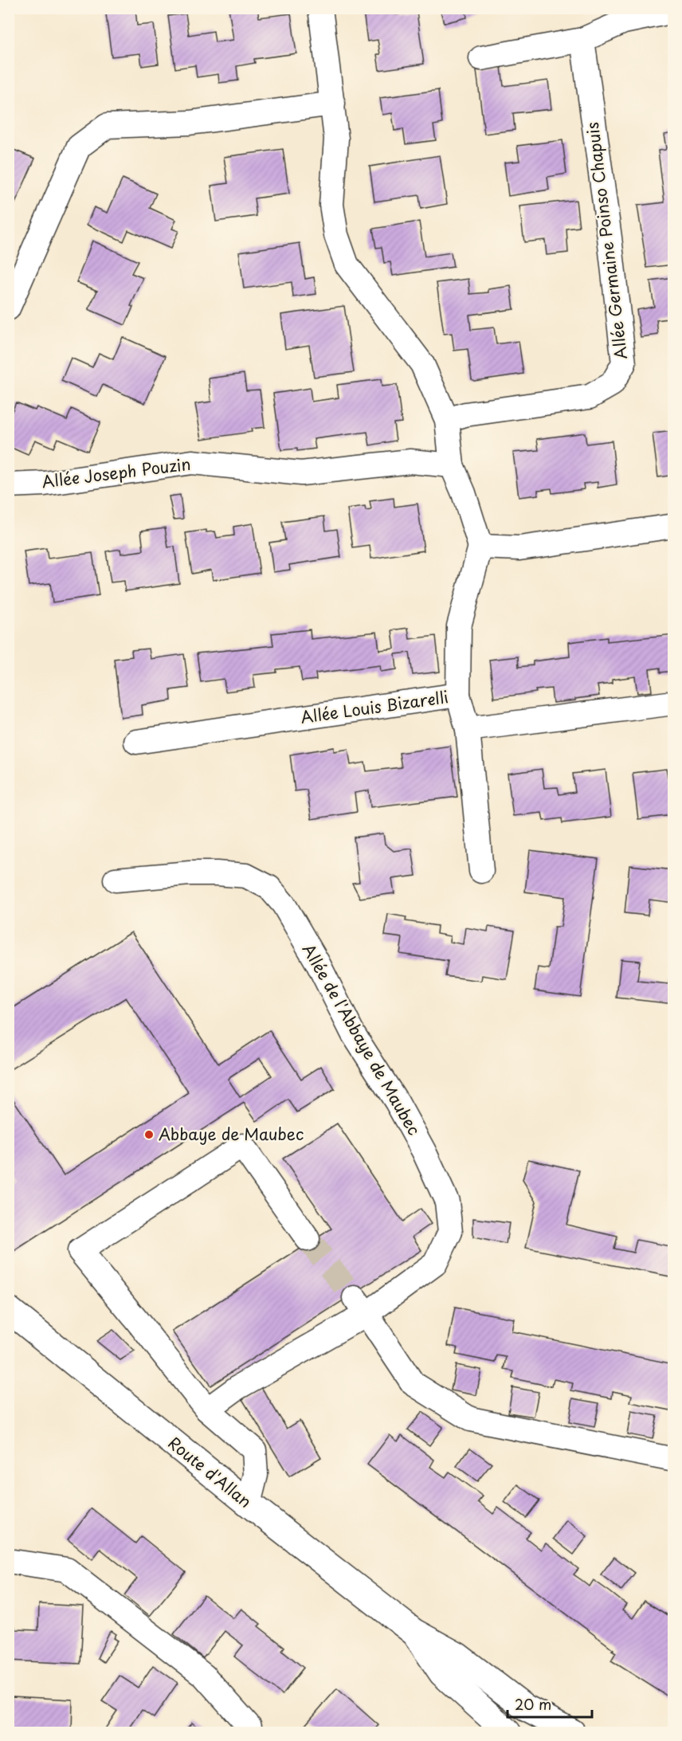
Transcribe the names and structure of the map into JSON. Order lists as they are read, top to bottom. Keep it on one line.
{"streets":{"street":["Allée Germaine Poinso Chapuis","Allée Joseph Pouzin","Allée Louis Bizarelli","Allée de l'Abbaye de Maubec","Route d'Allan"]},"places":["Abbaye de Maubec"],"scale_bar":"20 m"}
